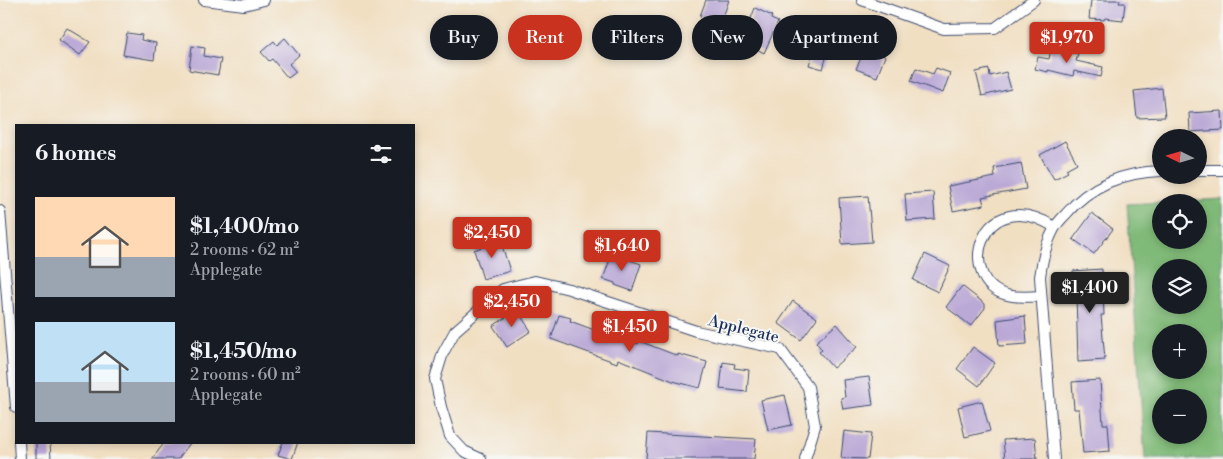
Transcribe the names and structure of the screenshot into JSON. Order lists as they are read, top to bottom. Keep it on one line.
{"streets":{"street":["Applegate"]},"north":"left","page":{"chip":["Buy","Rent","Filters","New","Apartment"],"price":["$1,970","$2,450","$1,640","$1,400","$2,450","$1,450"],"heading":"6 homes","map_buttons":["+","−"],"list":[{"name":"$1,400/mo","note":"2 rooms · 62 m² · Applegate"},{"name":"$1,450/mo","note":"2 rooms · 60 m² · Applegate"}]}}
